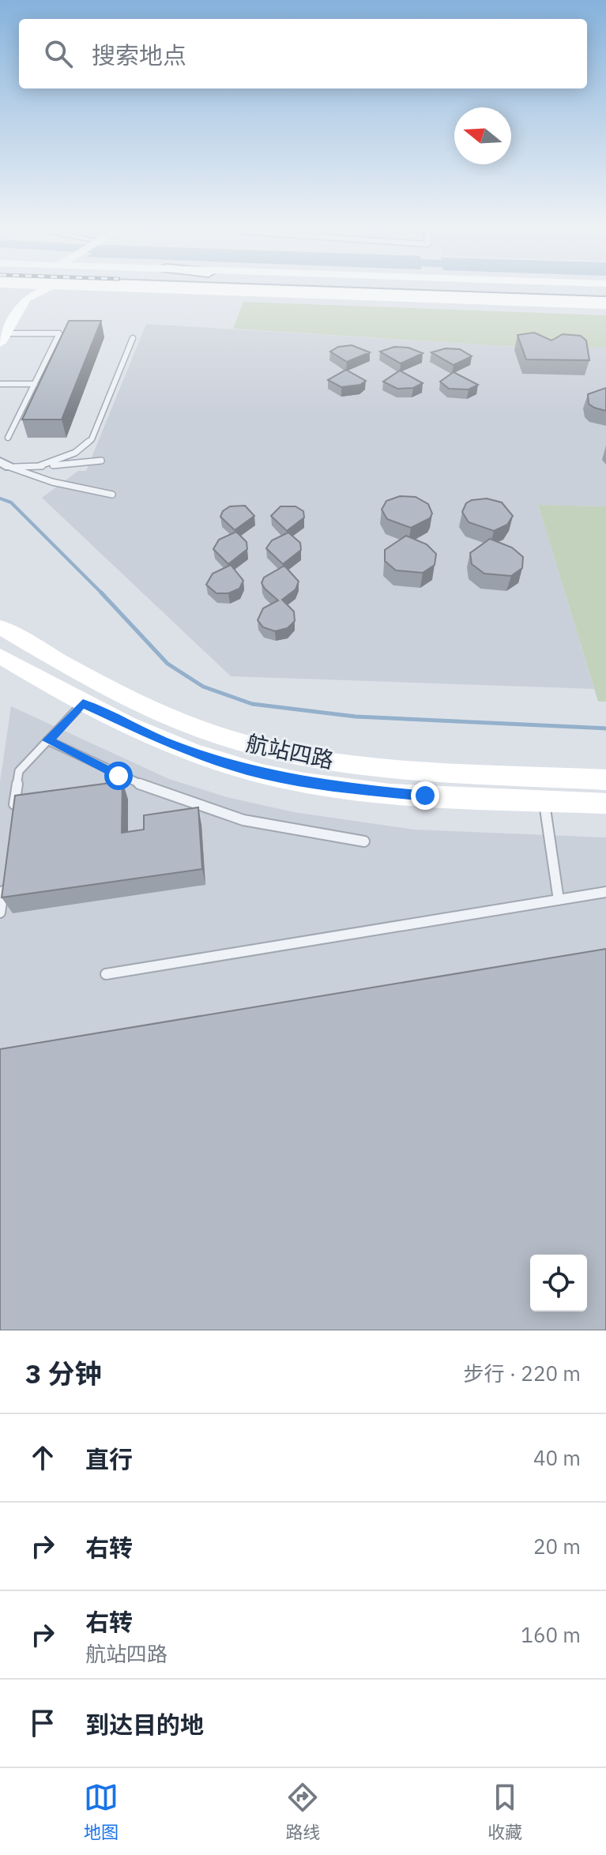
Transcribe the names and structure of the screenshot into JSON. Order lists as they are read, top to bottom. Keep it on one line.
{"streets":{"main road":["航站四路"]},"north":"left","page":{"search":"搜索地点","heading":["3 分钟","步行 · 220 m"],"list":[["直行","40 m"],["右转","20 m"],["右转","航站四路","160 m"],"到达目的地"],"nav":["地图","路线","收藏"]}}
